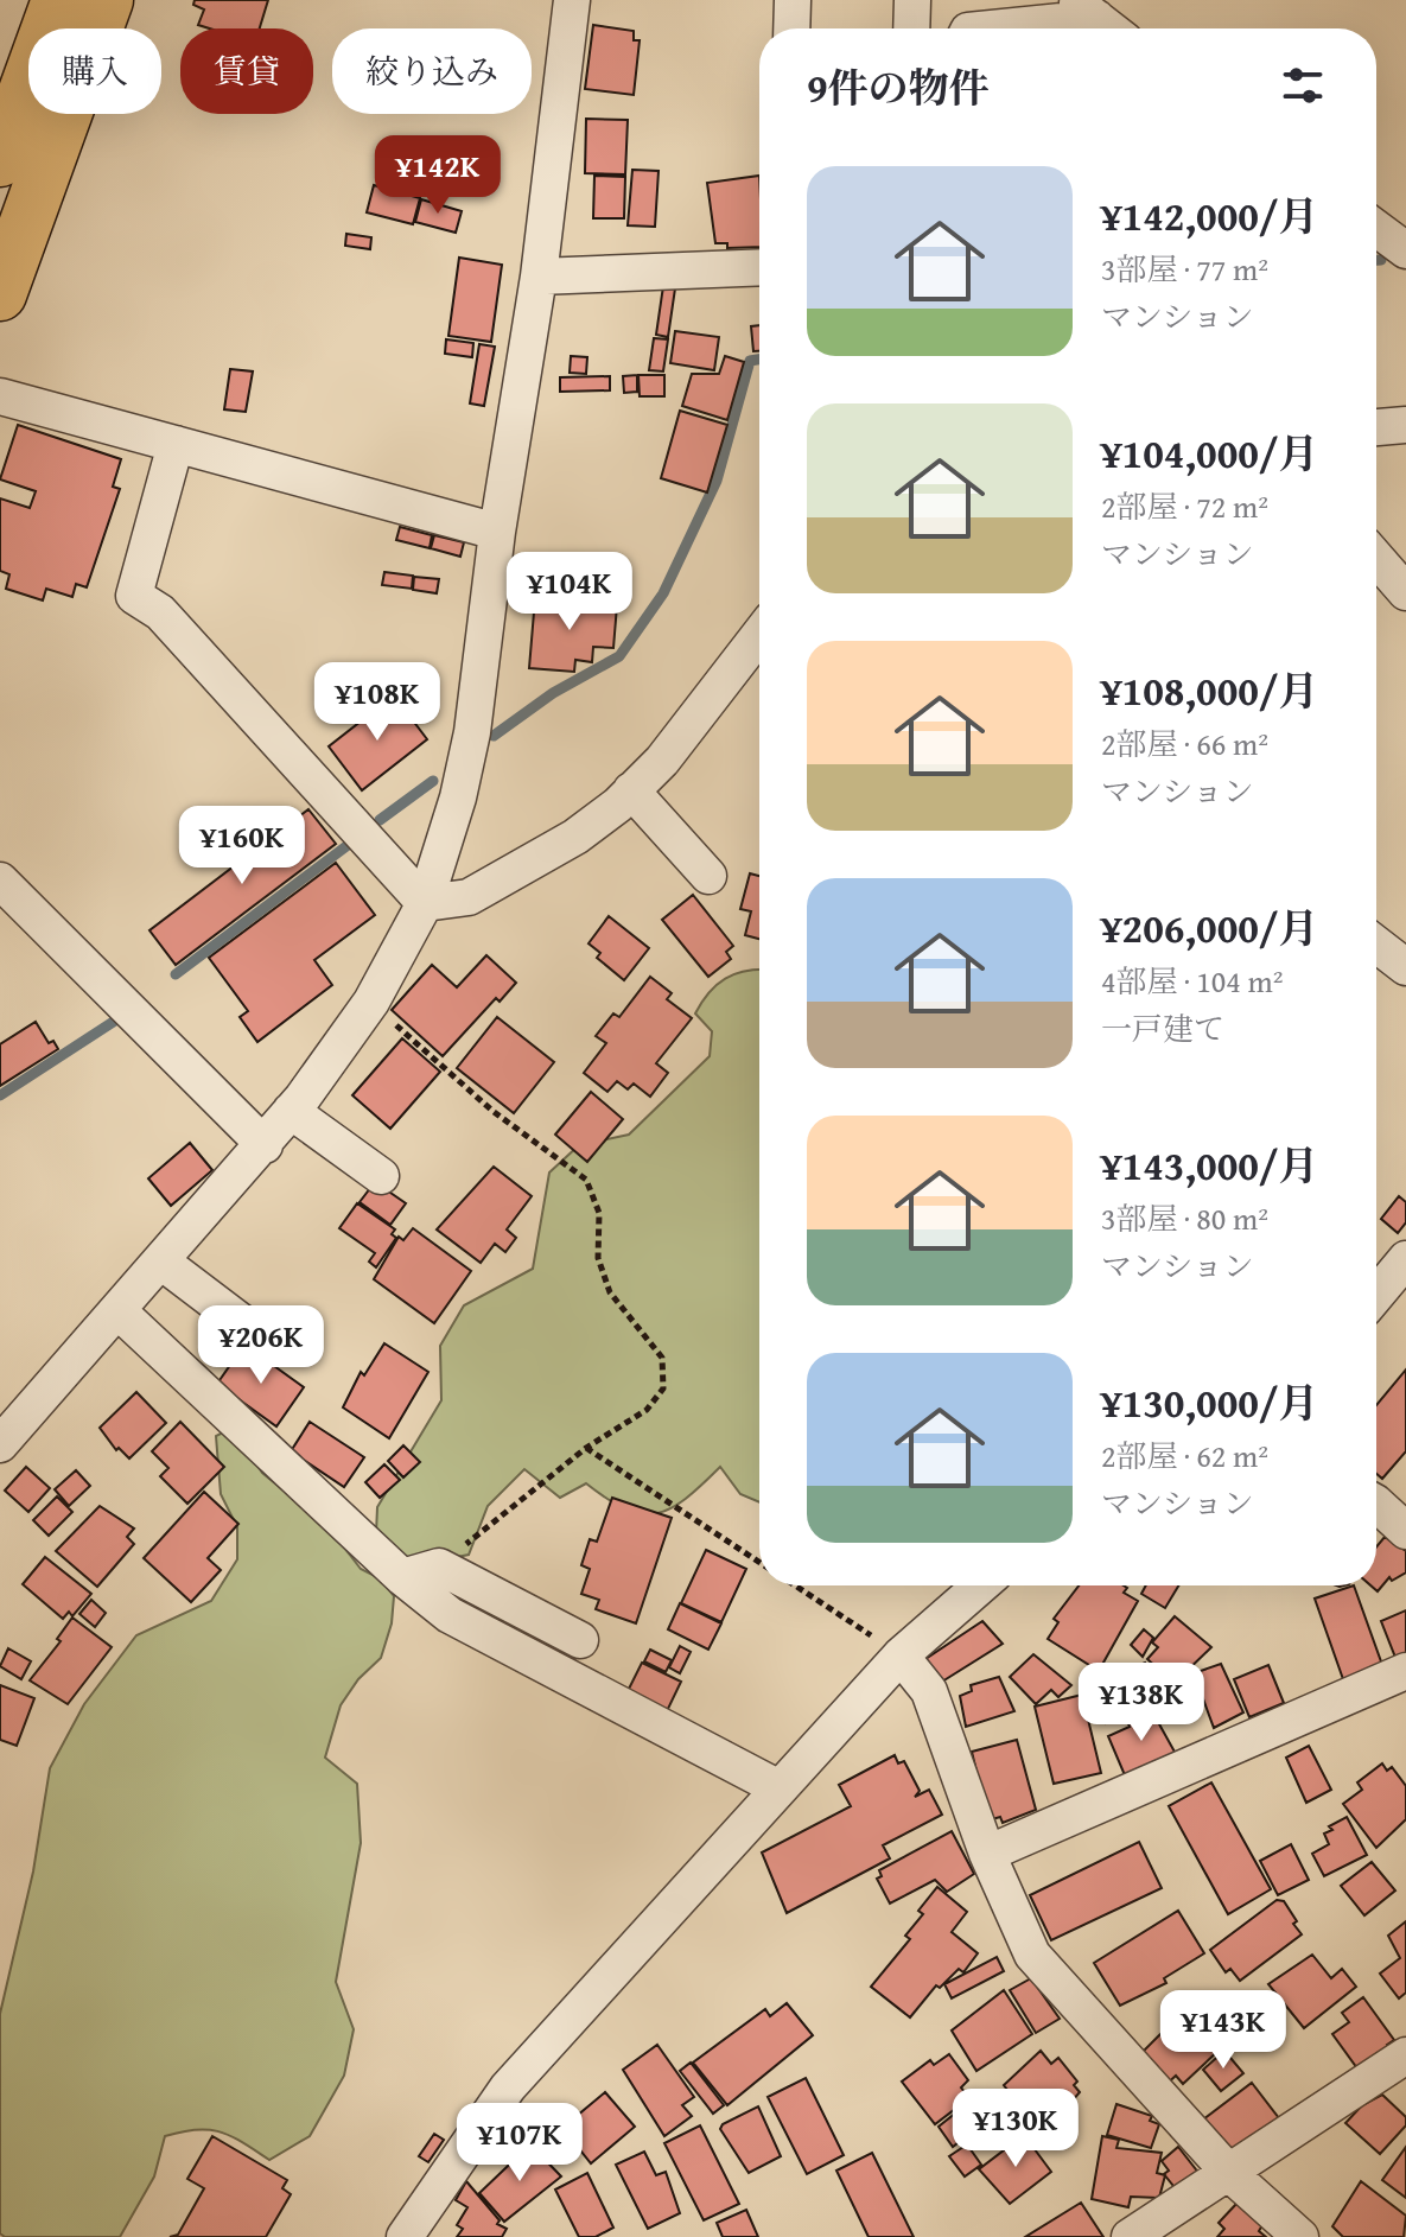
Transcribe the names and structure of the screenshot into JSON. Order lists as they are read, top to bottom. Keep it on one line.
{"page":{"chip":["購入","賃貸","絞り込み"],"heading":"9件の物件","price":["¥142K","¥104K","¥108K","¥160K","¥206K","¥138K","¥143K","¥130K","¥107K"],"list":[{"name":"¥142,000/月","note":"3部屋 · 77 m² · マンション"},{"name":"¥104,000/月","note":"2部屋 · 72 m² · マンション"},{"name":"¥108,000/月","note":"2部屋 · 66 m² · マンション"},{"name":"¥206,000/月","note":"4部屋 · 104 m² · 一戸建て"},{"name":"¥143,000/月","note":"3部屋 · 80 m² · マンション"},{"name":"¥130,000/月","note":"2部屋 · 62 m² · マンション"}]}}
